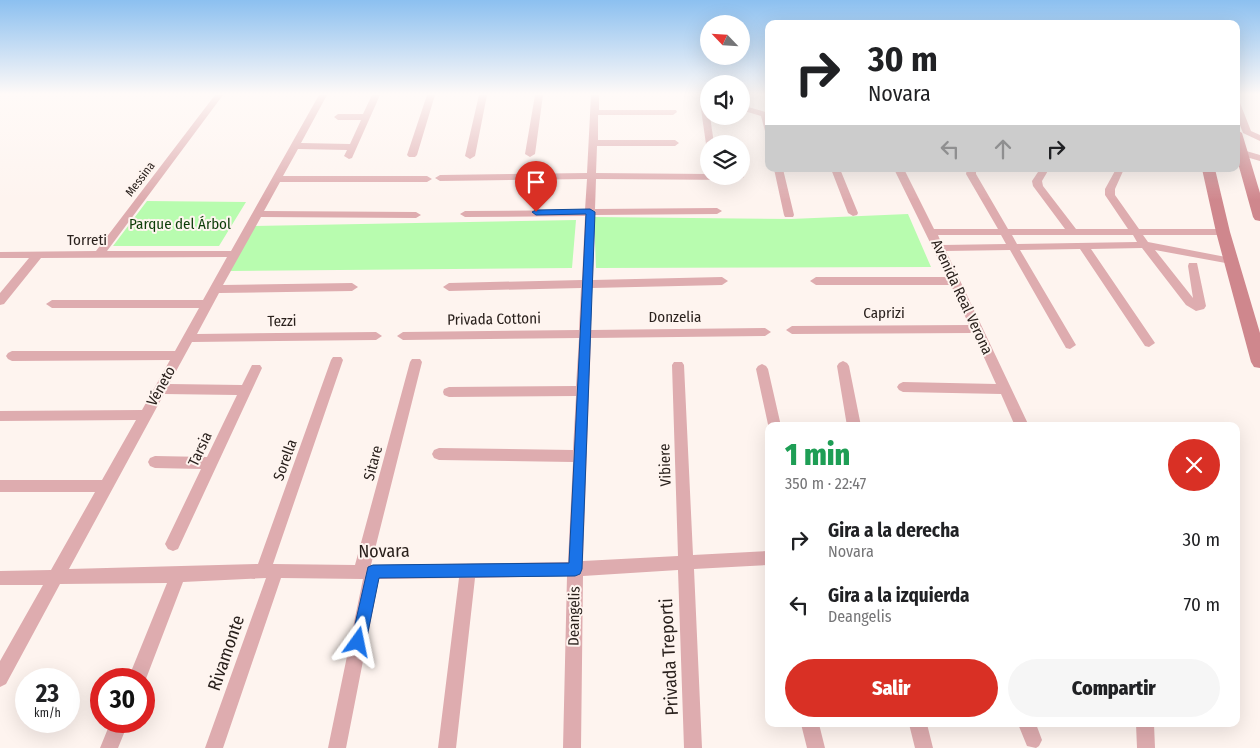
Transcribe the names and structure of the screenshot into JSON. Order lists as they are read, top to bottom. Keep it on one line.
{"streets":{"street":["Messina","Torreti","Avenida Real Verona","Caprizi","Donzelia","Privada Cottoni","Tezzi","Véneto","Tarsia","Sorella","Sitare","Vibiere","Novara","Deangelis","Rivamonte","Privada Treporti"]},"crossings":[["Messina","Torreti"],["Torreti","Véneto"],["Avenida Real Verona","Caprizi"],["Donzelia","Privada Cottoni"],["Donzelia","Deangelis"],["Privada Cottoni","Deangelis"],["Tezzi","Véneto"],["Véneto","Novara"],["Sorella","Novara"],["Sorella","Rivamonte"],["Sitare","Novara"],["Vibiere","Novara"],["Vibiere","Privada Treporti"],["Novara","Deangelis"],["Novara","Rivamonte"],["Novara","Privada Treporti"]],"parks":["Parque del Árbol"],"north":"top left","page":{"turn":["30 m","Novara"],"heading":["1 min","350 m · 22:47"],"list":[{"name":"Gira a la derecha","note":"Novara","value":"30 m"},{"name":"Gira a la izquierda","note":"Deangelis","value":"70 m"}],"buttons":["Salir","Compartir"],"speed":"23 km/h","limit":"30"}}
